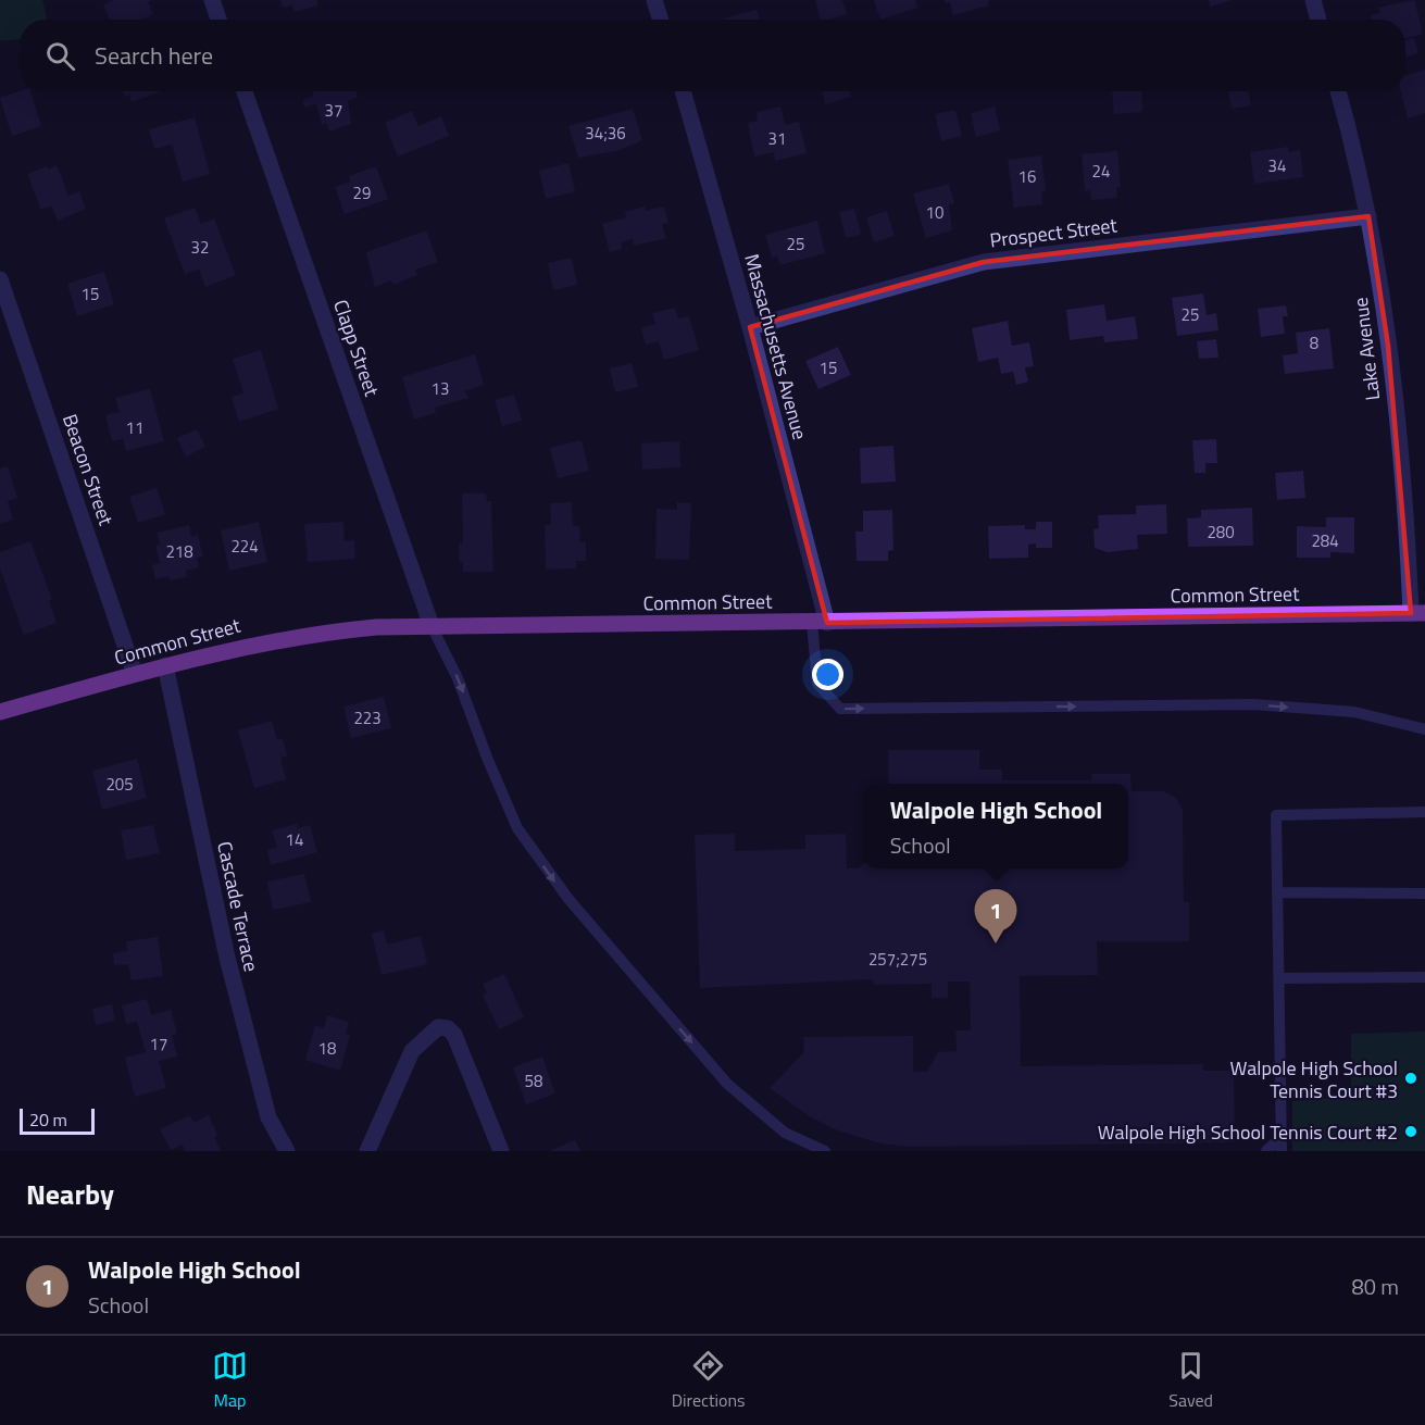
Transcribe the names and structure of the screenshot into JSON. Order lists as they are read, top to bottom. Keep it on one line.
{"streets":{"main road":["Common Street"],"street":["Prospect Street","Massachusetts Avenue","Clapp Street","Lake Avenue","Beacon Street","Cascade Terrace"]},"crossings":[["Prospect Street","Massachusetts Avenue"],["Prospect Street","Lake Avenue"],["Massachusetts Avenue","Common Street"],["Clapp Street","Common Street"],["Lake Avenue","Common Street"],["Beacon Street","Common Street"],["Common Street","Cascade Terrace"]],"places":["Walpole High School Tennis Court #3","Walpole High School Tennis Court #2"],"house_numbers":["37","34;36","31","34","24","16","29","10","25","32","15","25","8","15","13","11","280","284","224","218","223","205","14","257;275","17","18","58"],"scale_bar":"20 m","page":{"search":"Search here","popup":["Walpole High School","School"],"pins":"1","scale":"20 m","heading":"Nearby","list":[{"mark":"1","name":"Walpole High School","note":"School","value":"80 m"}],"nav":["Map","Directions","Saved"]}}
